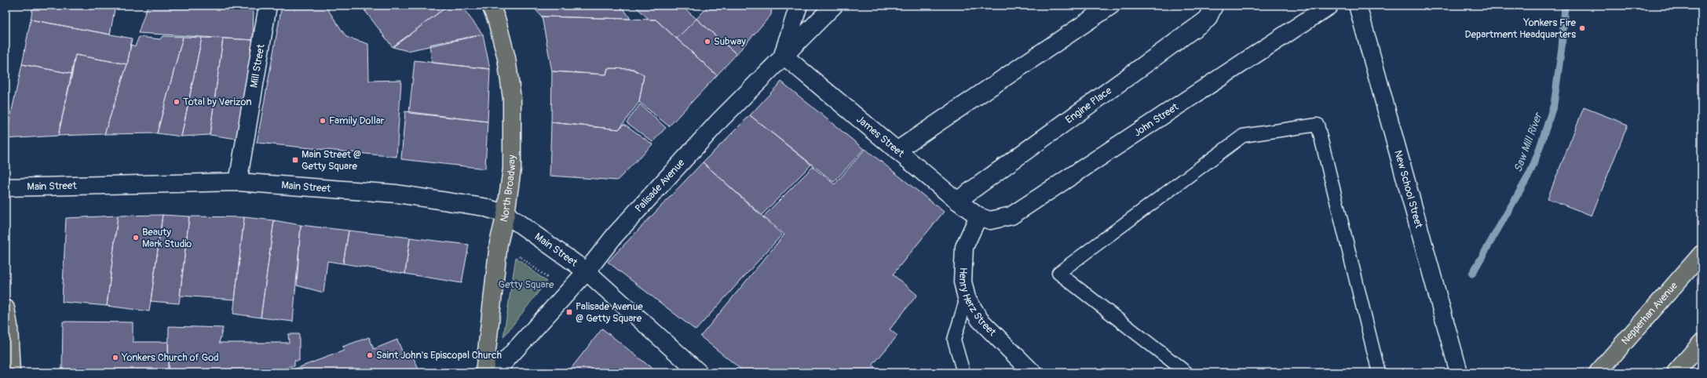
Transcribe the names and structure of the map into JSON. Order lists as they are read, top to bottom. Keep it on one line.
{"streets":{"main road":["North Broadway","Nepperhan Avenue"],"street":["Mill Street","Engine Place","John Street","James Street","Palisade Avenue","Main Street","New School Street","Henry Herz Street"]},"crossings":[["Mill Street","Main Street"],["Engine Place","James Street"],["John Street","James Street"],["John Street","Henry Herz Street"],["James Street","Palisade Avenue"],["James Street","Henry Herz Street"],["Palisade Avenue","Main Street"],["Main Street","North Broadway"]],"water":["Saw Mill River"],"parks":["Getty Square"],"places":{"other":["Yonkers Fire Department Headquarters","Subway","Total by Verizon","Family Dollar","Beauty Mark Studio","Saint John's Episcopal Church","Yonkers Church of God"],"transit":["Main Street @ Getty Square","Palisade Avenue @ Getty Square"]}}
